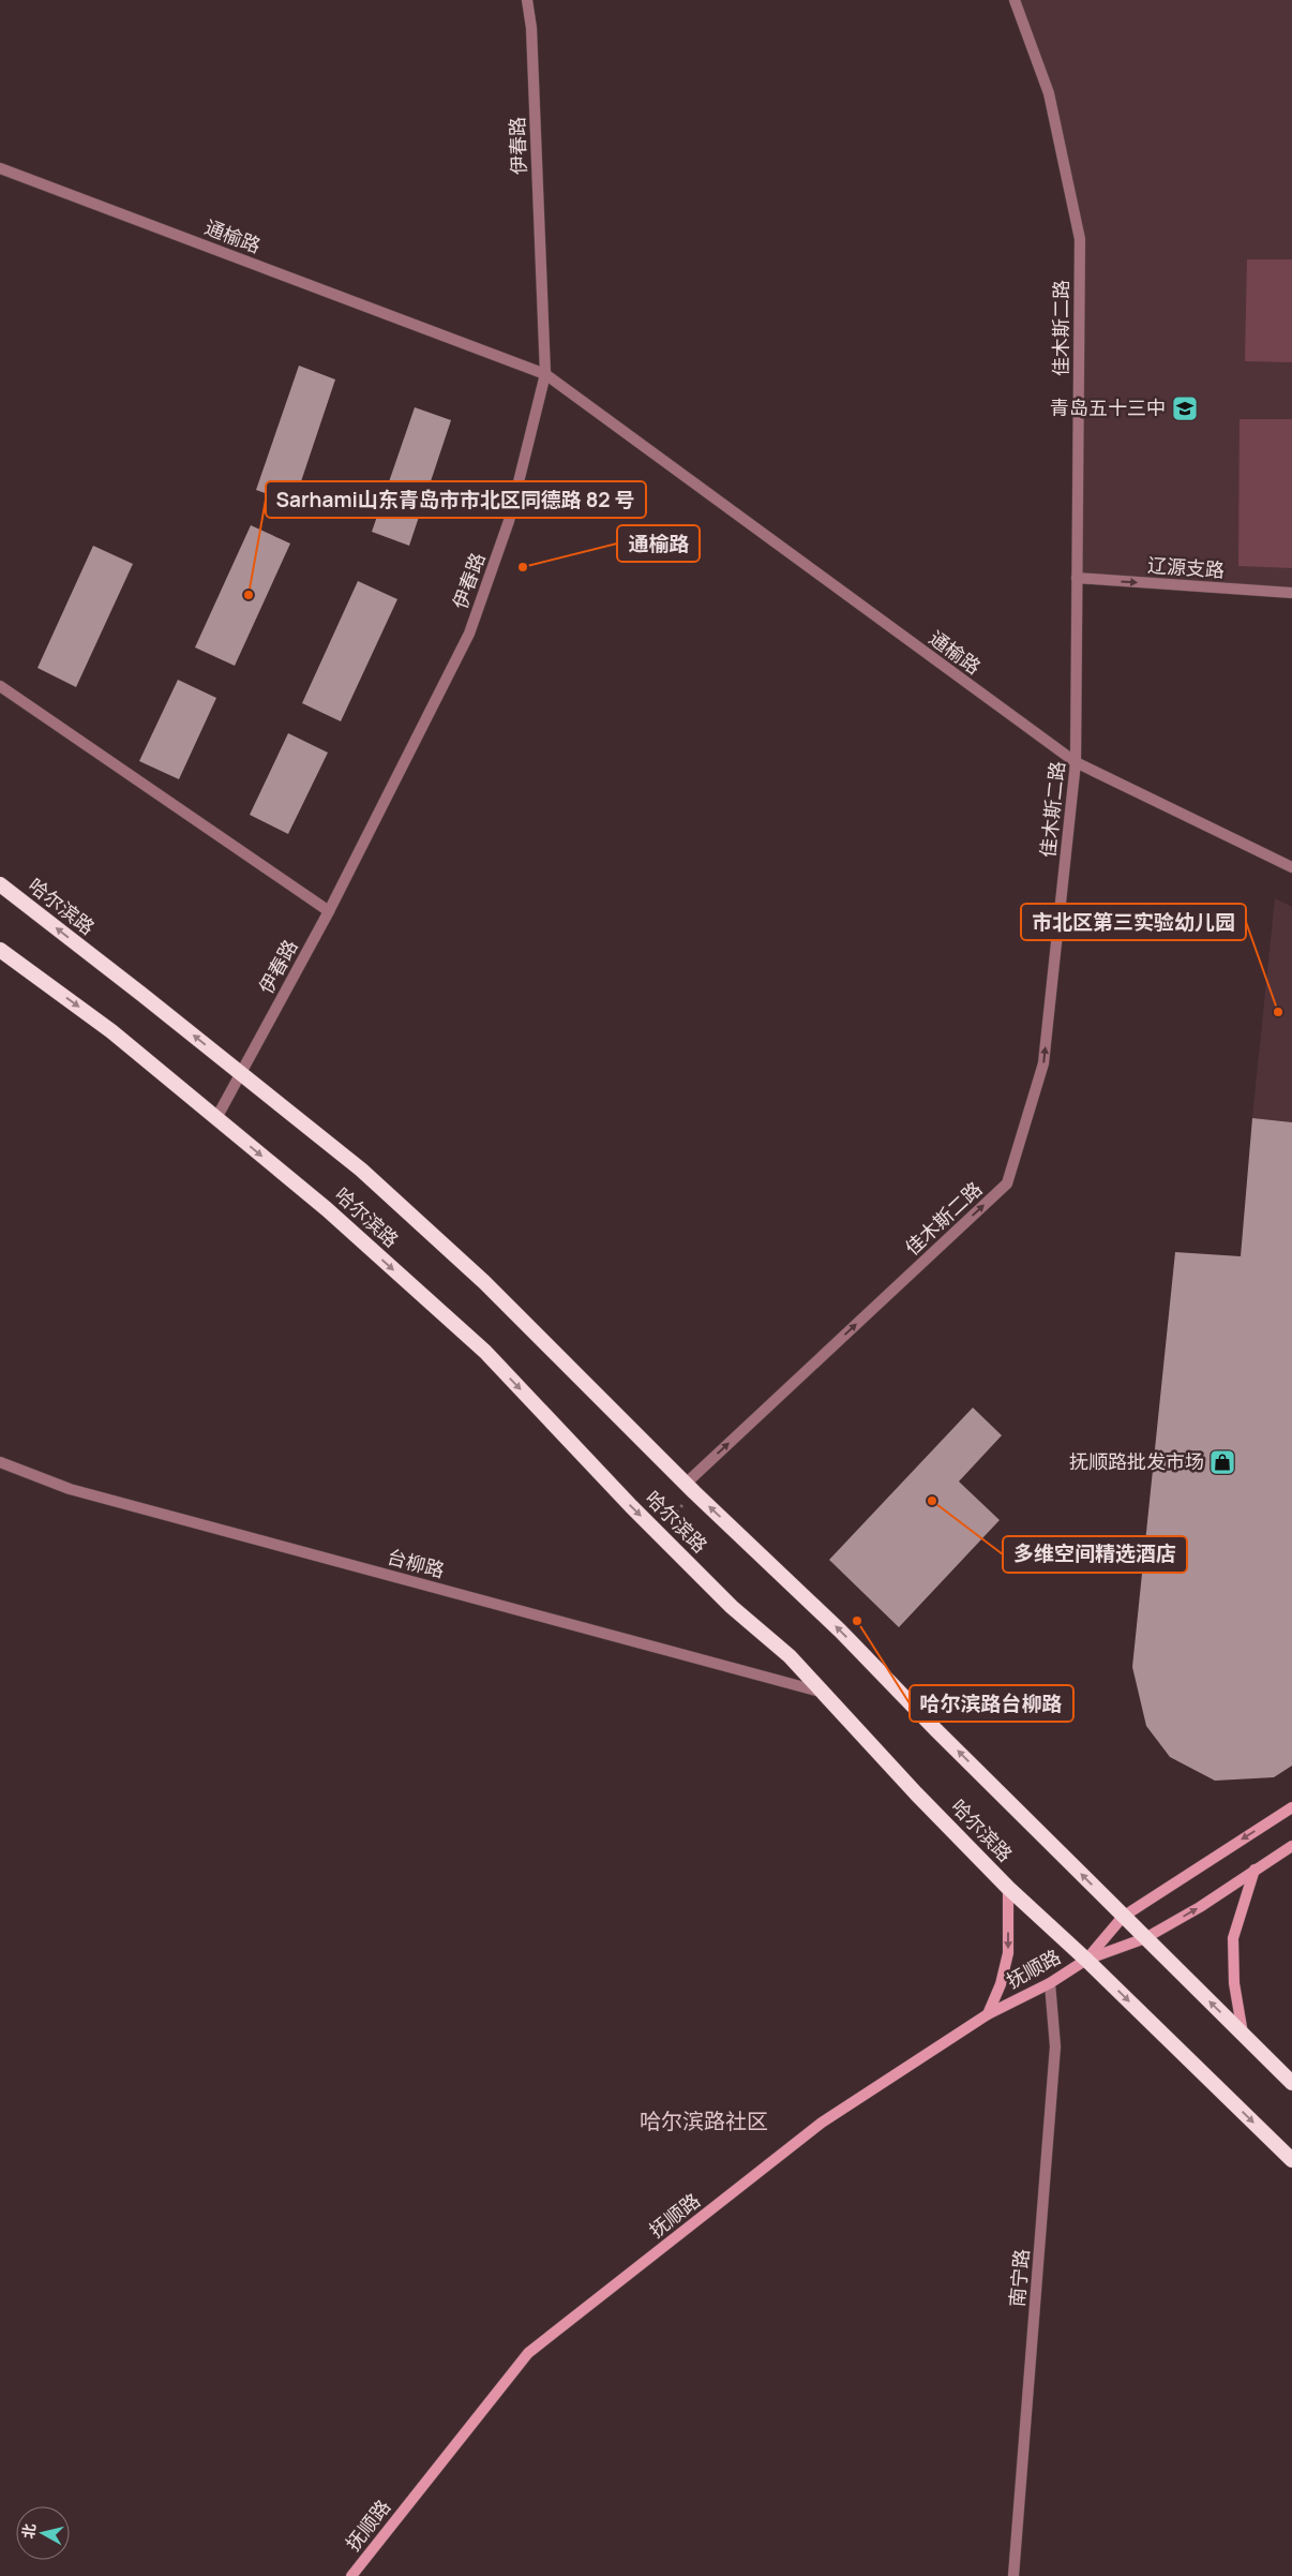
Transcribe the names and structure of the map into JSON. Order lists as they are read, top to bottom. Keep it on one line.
{"streets":{"highway":["哈尔滨路"],"main road":["抚顺路"],"street":["伊春路","通榆路","佳木斯二路","辽源支路","台柳路","南宁路"]},"crossings":[["伊春路","通榆路"],["伊春路","哈尔滨路"],["通榆路","佳木斯二路"],["佳木斯二路","辽源支路"],["佳木斯二路","哈尔滨路"],["哈尔滨路","台柳路"],["哈尔滨路","抚顺路"],["抚顺路","南宁路"]],"one_way":["佳木斯二路","辽源支路"],"districts":["哈尔滨路社区"],"places":{"school or university":["青岛五十三中"],"other":["通榆路","Sarhami山东青岛市市北区同德路 82 号","市北区第三实验幼儿园","多维空间精选酒店","哈尔滨路台柳路"],"shop":["抚顺路批发市场"]},"north":"left"}
